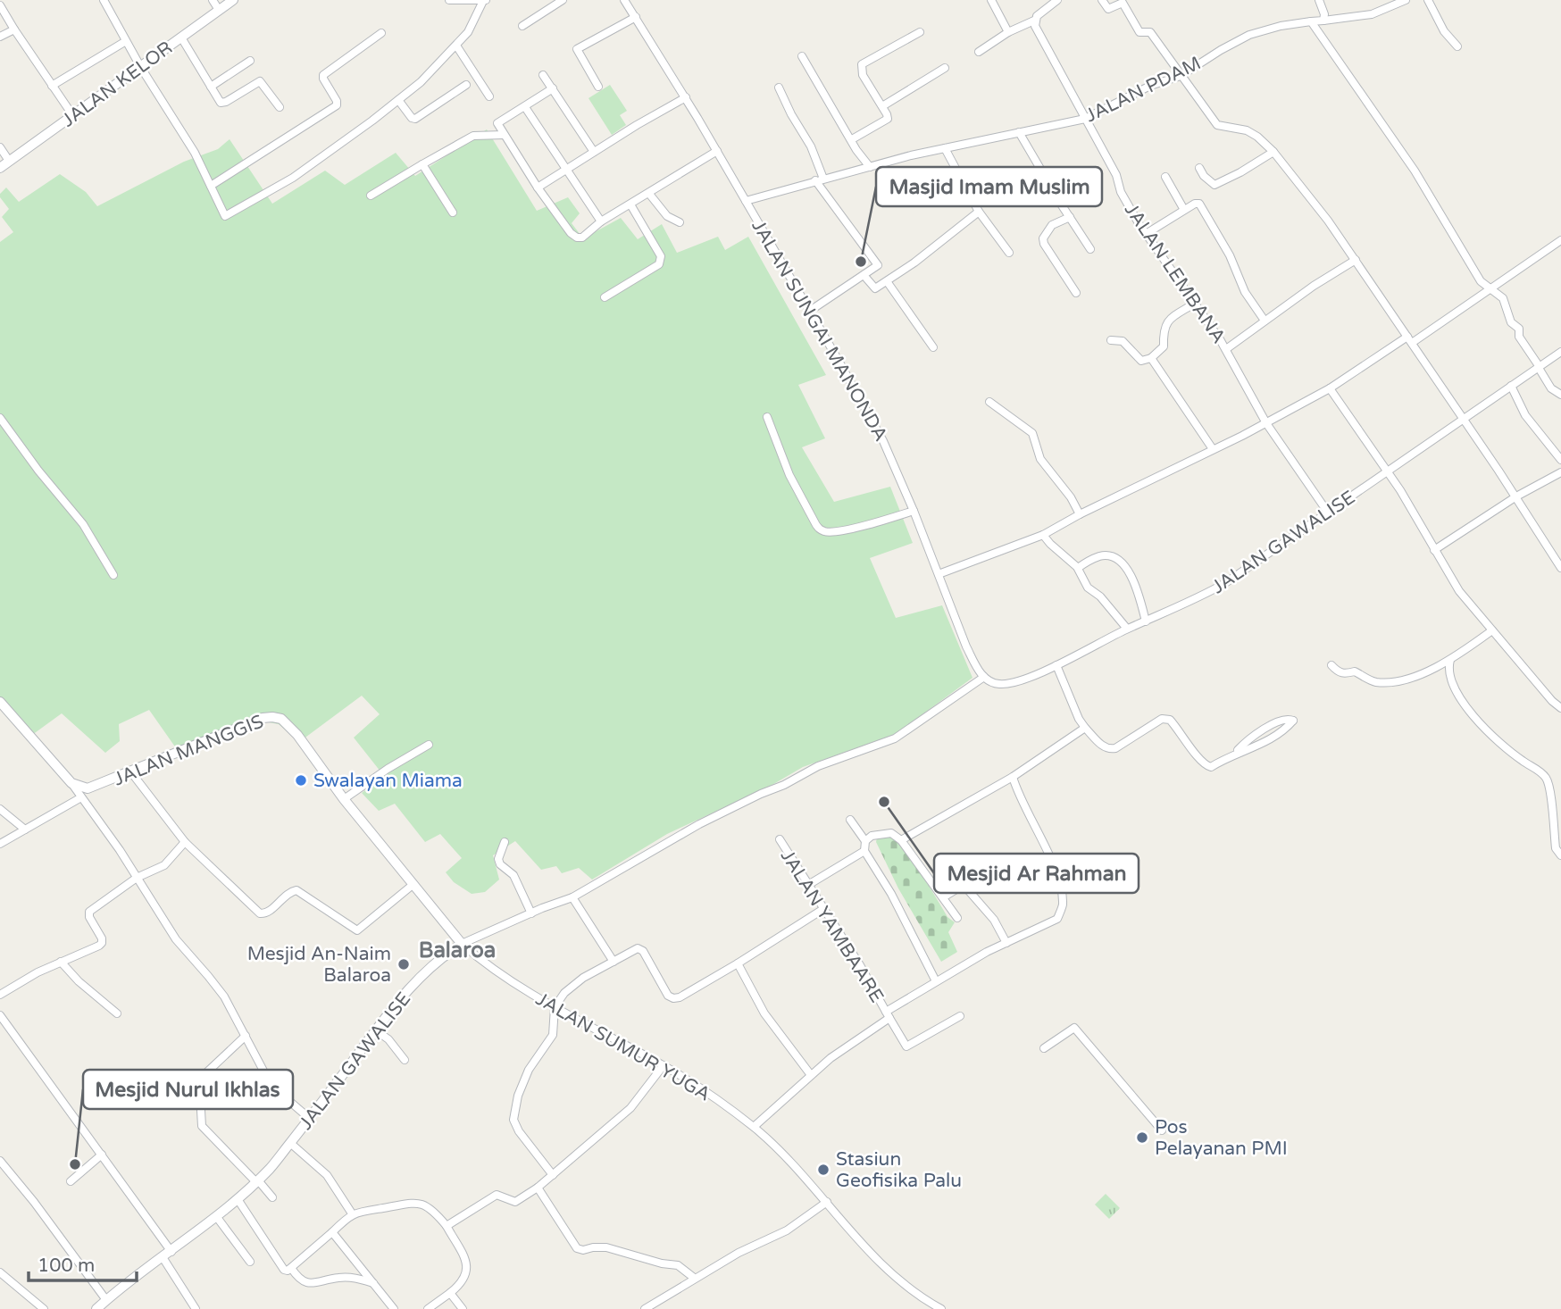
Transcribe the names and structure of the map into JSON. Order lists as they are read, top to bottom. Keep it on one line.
{"streets":{"street":["JALAN KELOR","JALAN PDAM","JALAN LEMBANA","JALAN SUNGAI MANONDA","JALAN GAWALISE","JALAN MANGGIS","JALAN YAMBAARE","JALAN SUMUR YUGA"]},"crossings":[["JALAN PDAM","JALAN LEMBANA"],["JALAN PDAM","JALAN SUNGAI MANONDA"],["JALAN LEMBANA","JALAN GAWALISE"],["JALAN SUNGAI MANONDA","JALAN GAWALISE"],["JALAN GAWALISE","JALAN MANGGIS"],["JALAN GAWALISE","JALAN SUMUR YUGA"],["JALAN MANGGIS","JALAN SUMUR YUGA"]],"districts":["Balaroa"],"places":["Masjid Imam Muslim","Swalayan Miama","Mesjid Ar Rahman","Mesjid An-Naim Balaroa","Pos Pelayanan PMI","Mesjid Nurul Ikhlas","Stasiun Geofisika Palu"],"scale_bar":"100 m"}
